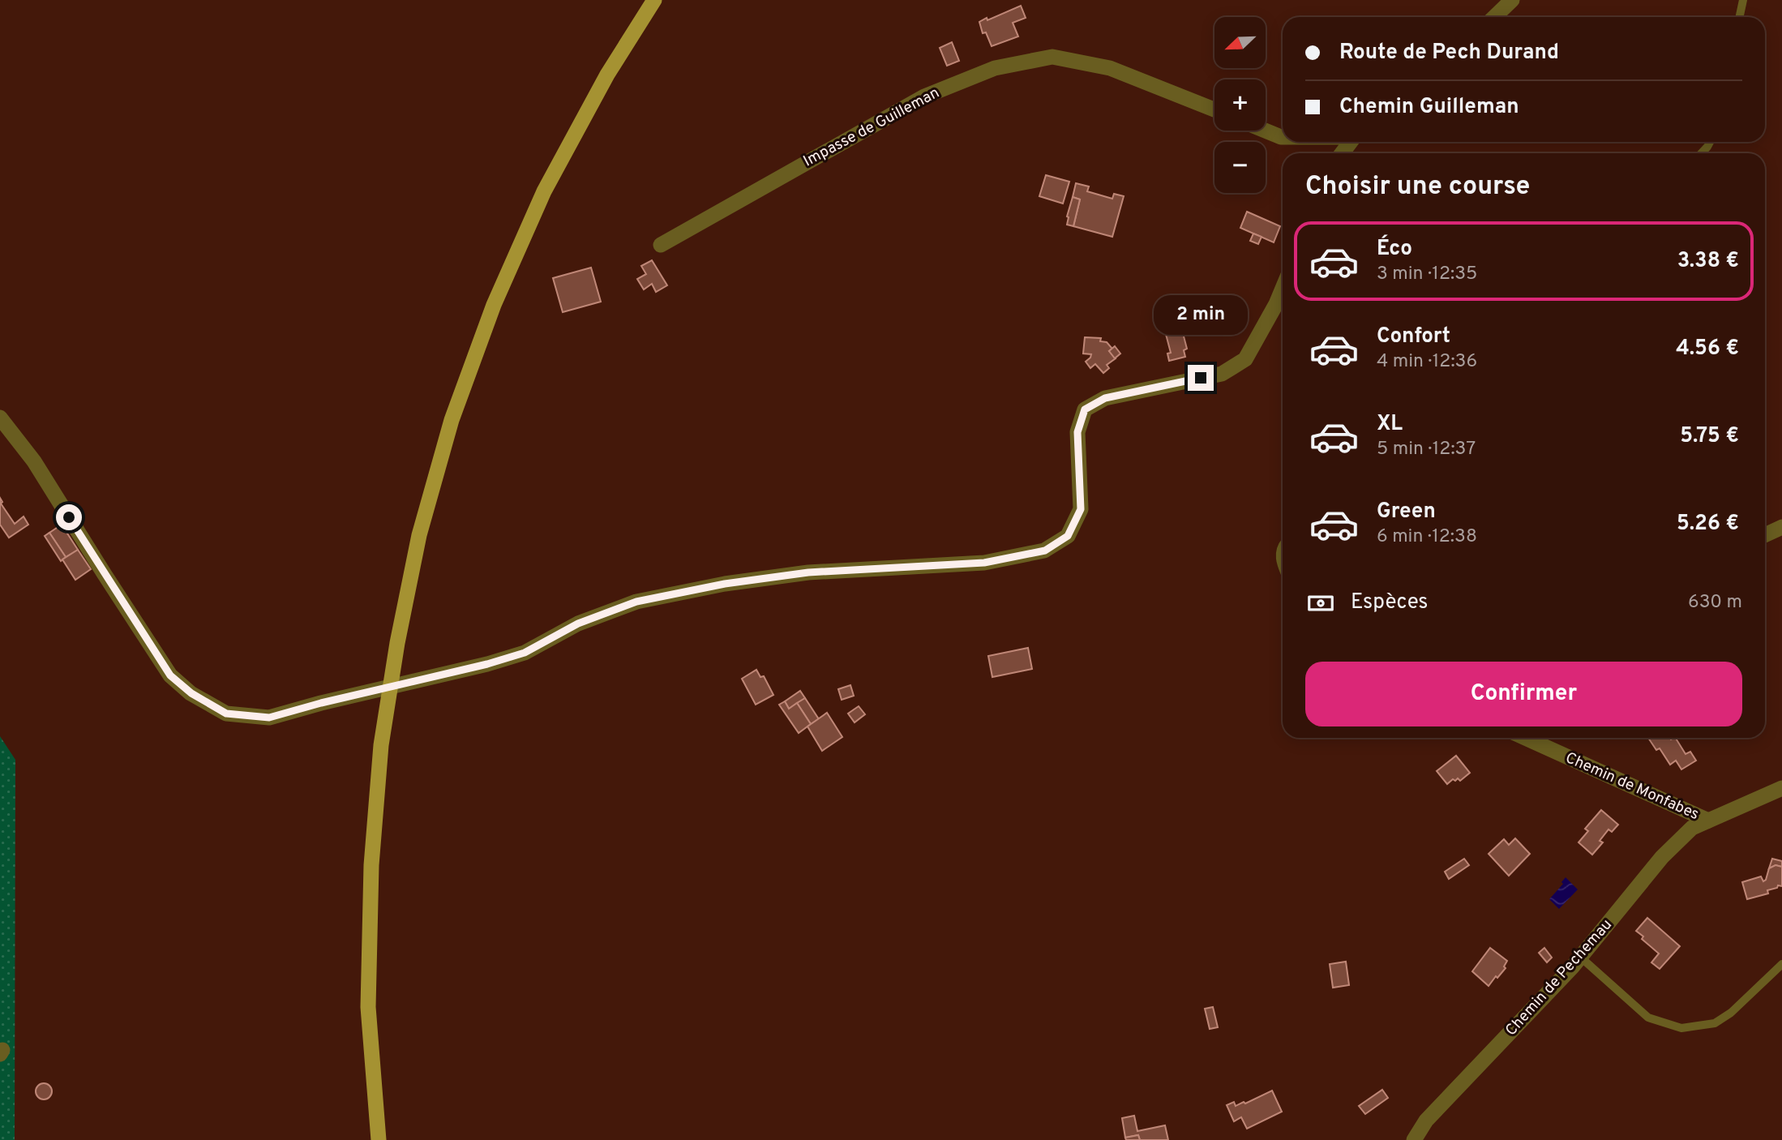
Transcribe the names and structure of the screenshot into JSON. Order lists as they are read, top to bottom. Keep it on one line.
{"streets":{"street":["Impasse de Guilleman","Chemin de Monfabes","Chemin de Pechemau"]},"crossings":[["Chemin de Monfabes","Chemin de Pechemau"]],"north":"bottom left","page":{"map_buttons":["+","−"],"banner":["Route de Pech Durand","Chemin Guilleman"],"heading":"Choisir une course","list":[{"name":"Éco","note":"3 min · 12:35","value":"3.38 €"},{"name":"Confort","note":"4 min · 12:36","value":"4.56 €"},{"name":"XL","note":"5 min · 12:37","value":"5.75 €"},{"name":"Green","note":"6 min · 12:38","value":"5.26 €"}],"bubble":"2 min","pay":["Espèces","630 m"],"buttons":"Confirmer"}}
